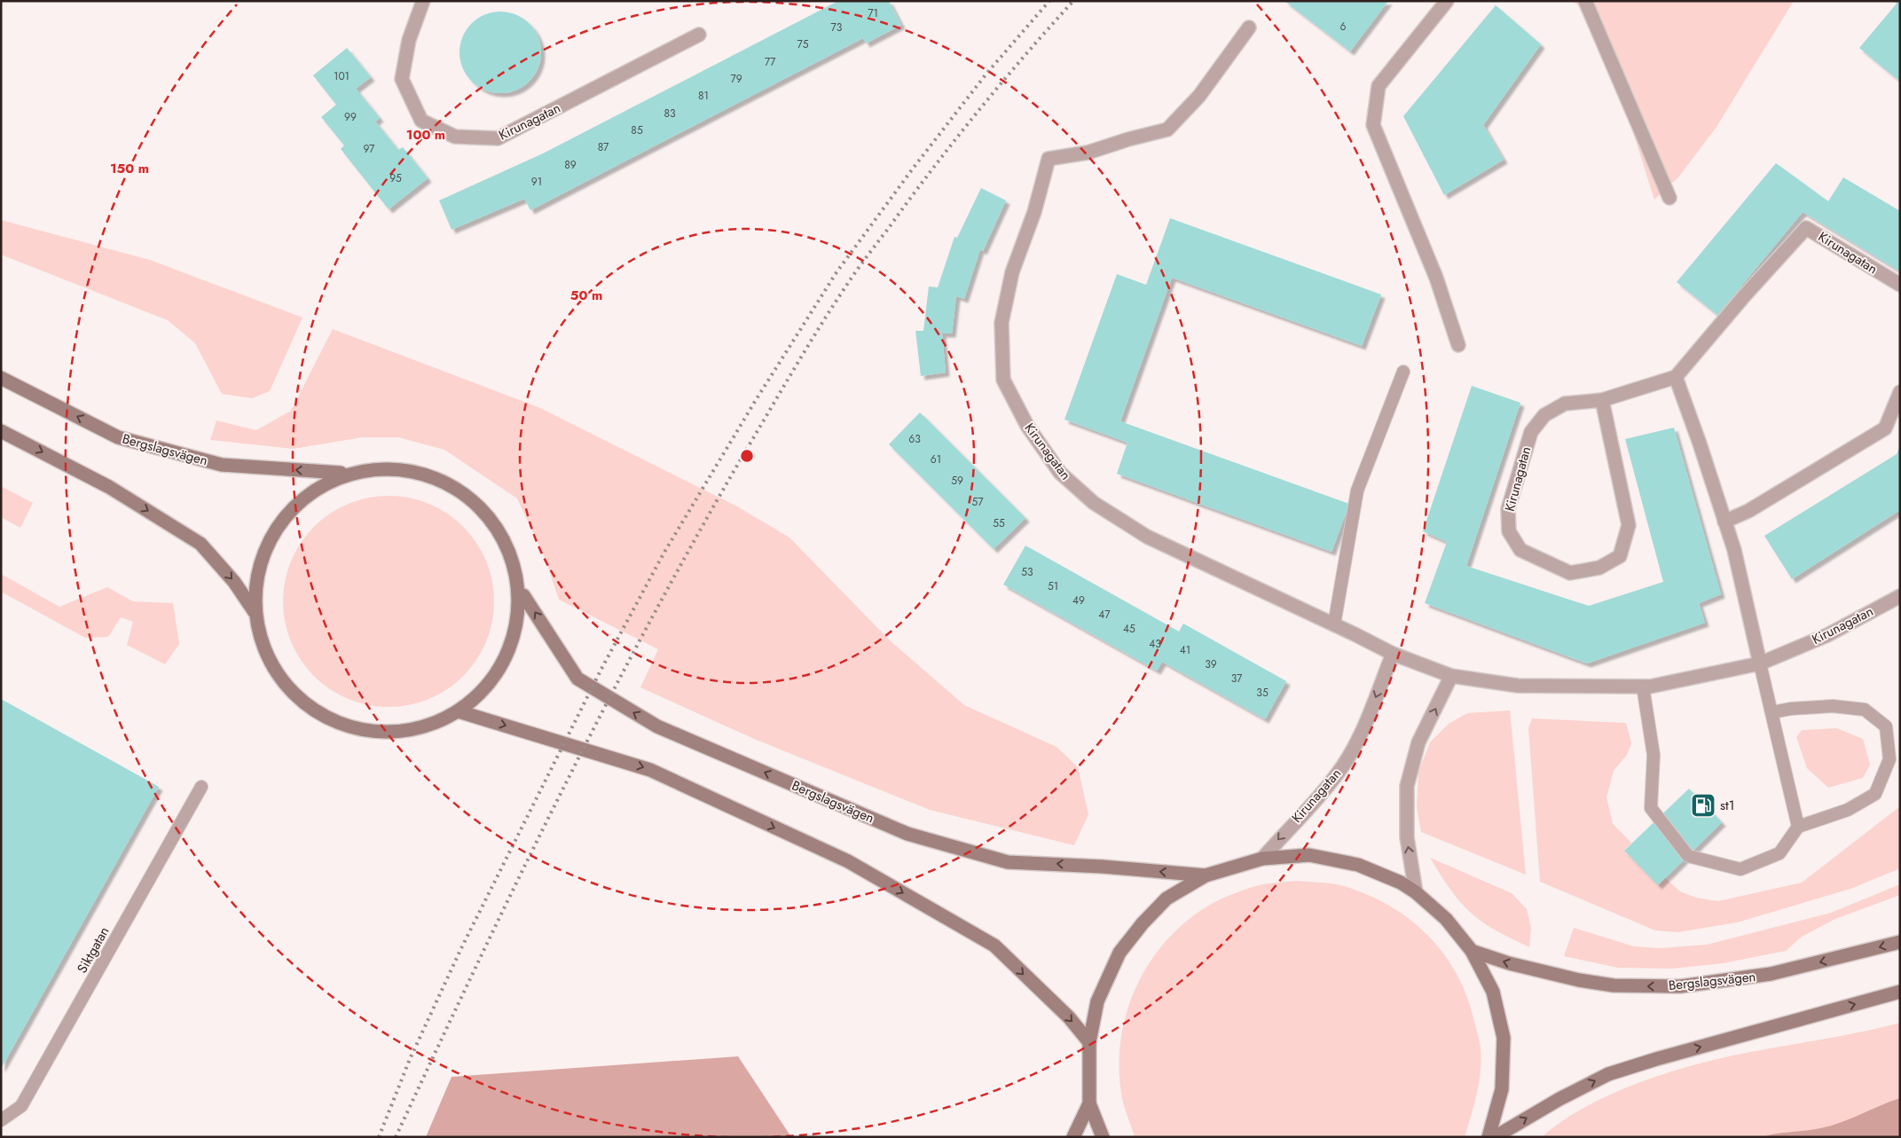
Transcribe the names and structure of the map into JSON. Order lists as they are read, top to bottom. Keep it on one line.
{"streets":{"main road":["Bergslagsvägen"],"street":["Kirunagatan"],"lane":["Siktgatan"]},"places":{"fuel station":["st1"]},"house_numbers":["71","6","73","75","77","101","79","81","83","99","85","87","97","89","95","91","63","61","59","57","55","53","51","49","47","45","43","41","39","37","35"],"rings":["100 m","150 m","50 m"]}
